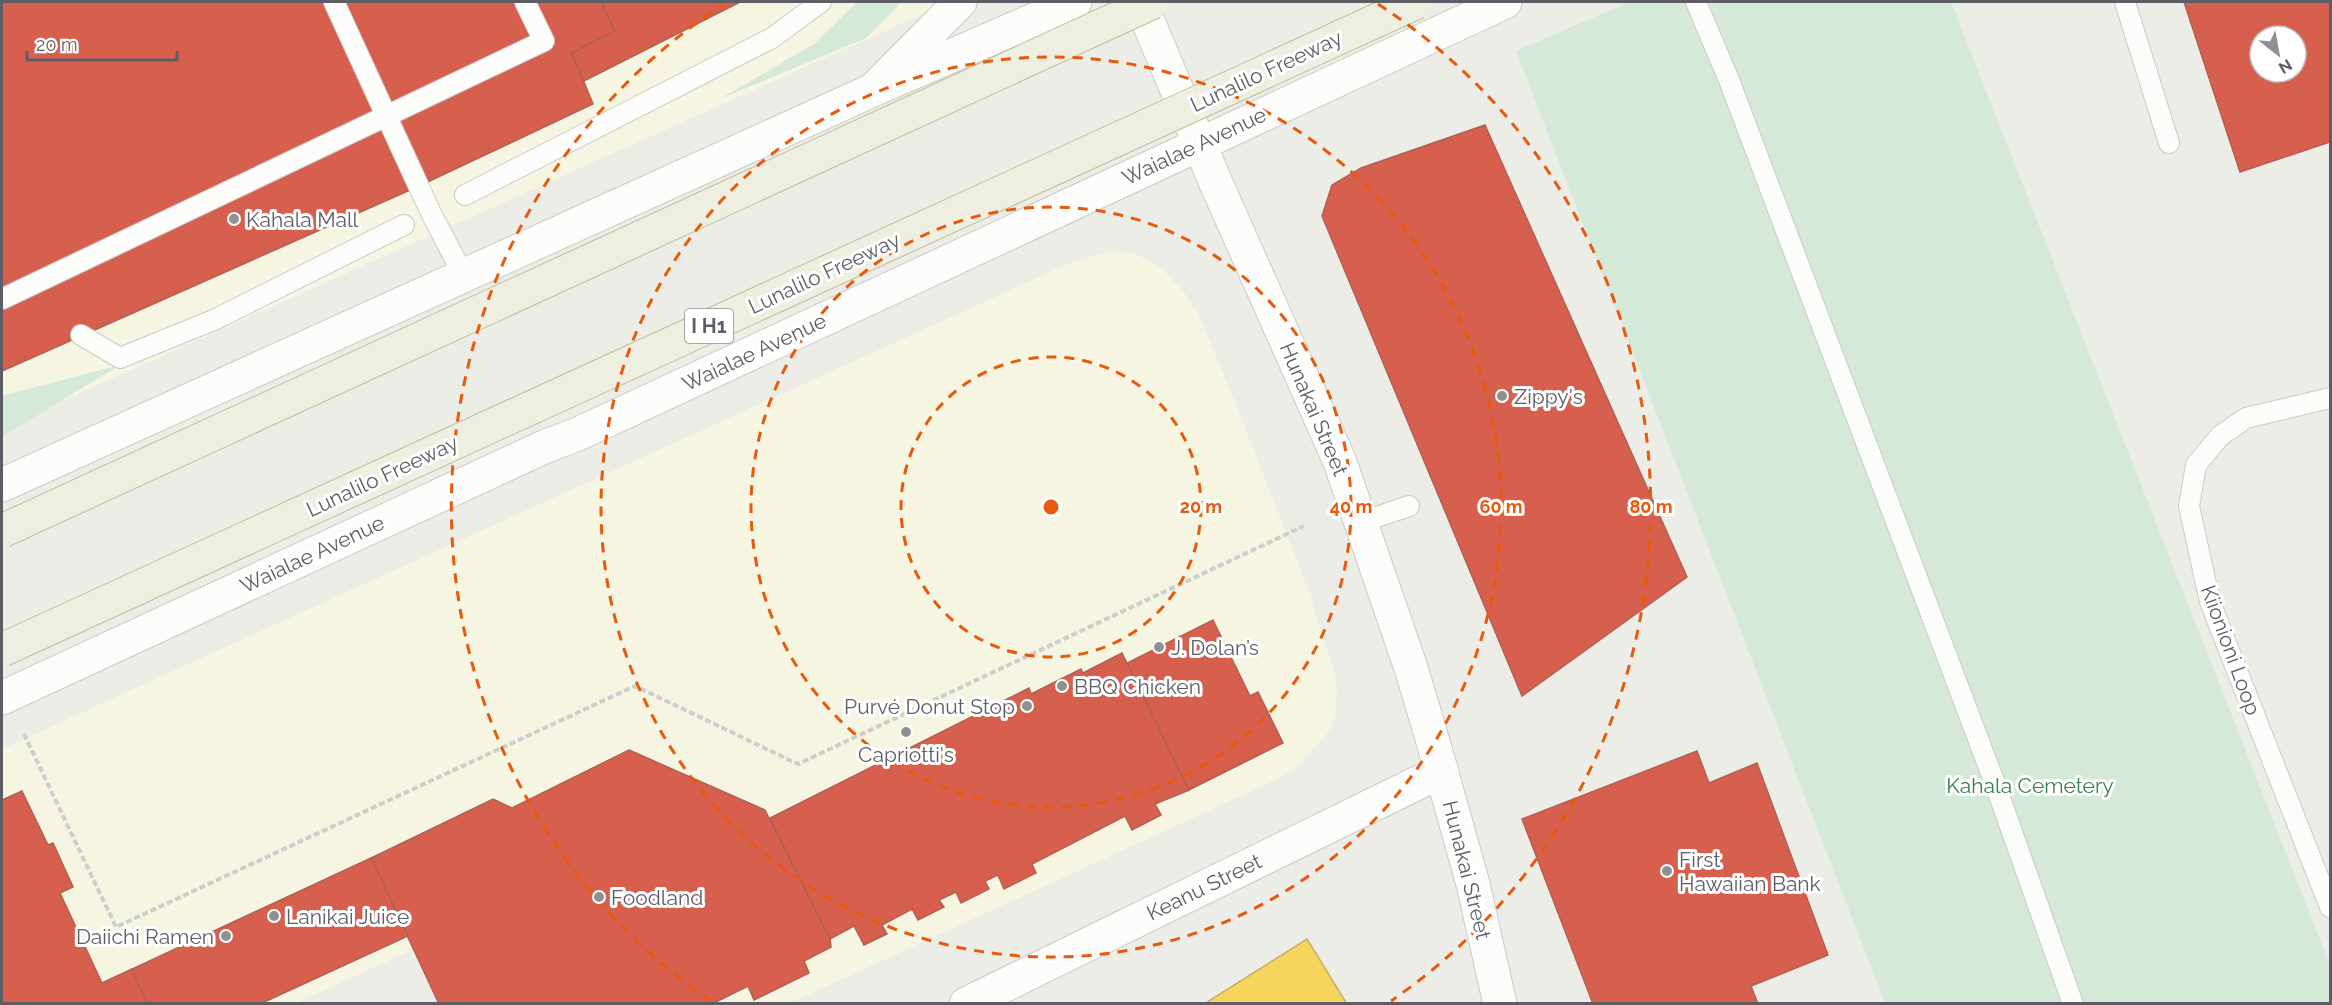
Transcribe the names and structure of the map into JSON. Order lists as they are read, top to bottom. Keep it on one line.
{"streets":{"highway":["Lunalilo Freeway","I H1"],"main road":["Waialae Avenue","Hunakai Street","Keanu Street"],"lane":["Kiionioni Loop"]},"crossings":[["Waialae Avenue","Hunakai Street"],["Hunakai Street","Keanu Street"]],"parks":["Kahala Cemetery"],"places":["Kahala Mall","Zippy's","J. Dolan’s","BBQ Chicken","Purvé Donut Stop","Capriotti's","First Hawaiian Bank","Foodland","Lanikai Juice","Daiichi Ramen"],"scale_bar":"20 m","north":"bottom right","rings":["20 m","40 m","60 m","80 m"]}
